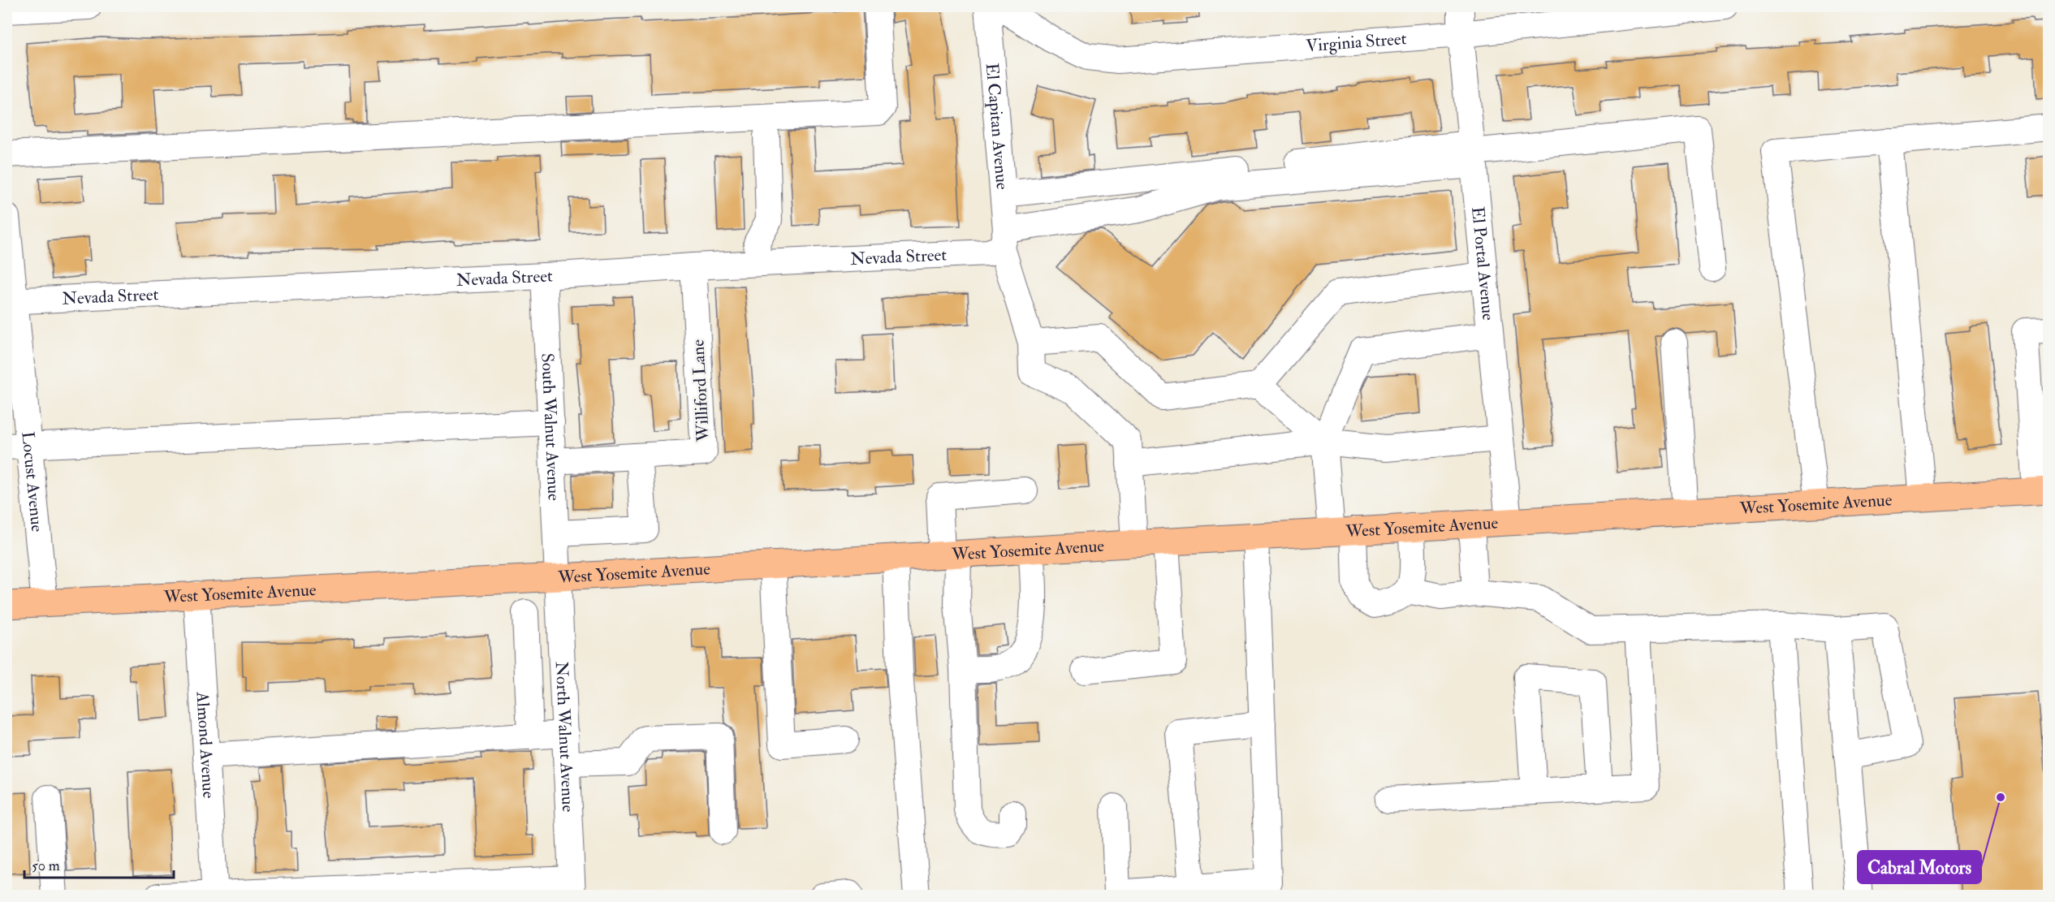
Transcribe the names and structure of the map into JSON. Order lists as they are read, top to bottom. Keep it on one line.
{"streets":{"main road":["West Yosemite Avenue"],"street":["Virginia Street","El Capitan Avenue","Nevada Street","El Portal Avenue","Williford Lane","South Walnut Avenue","Locust Avenue","North Walnut Avenue","Almond Avenue"]},"crossings":[["Virginia Street","El Portal Avenue"],["El Capitan Avenue","Nevada Street"],["Nevada Street","El Portal Avenue"],["Nevada Street","Williford Lane"],["Nevada Street","South Walnut Avenue"],["Nevada Street","Locust Avenue"],["El Portal Avenue","West Yosemite Avenue"],["Williford Lane","South Walnut Avenue"],["South Walnut Avenue","West Yosemite Avenue"],["South Walnut Avenue","North Walnut Avenue"],["Locust Avenue","West Yosemite Avenue"],["West Yosemite Avenue","North Walnut Avenue"],["West Yosemite Avenue","Almond Avenue"]],"places":["Cabral Motors"],"scale_bar":"50 m"}
